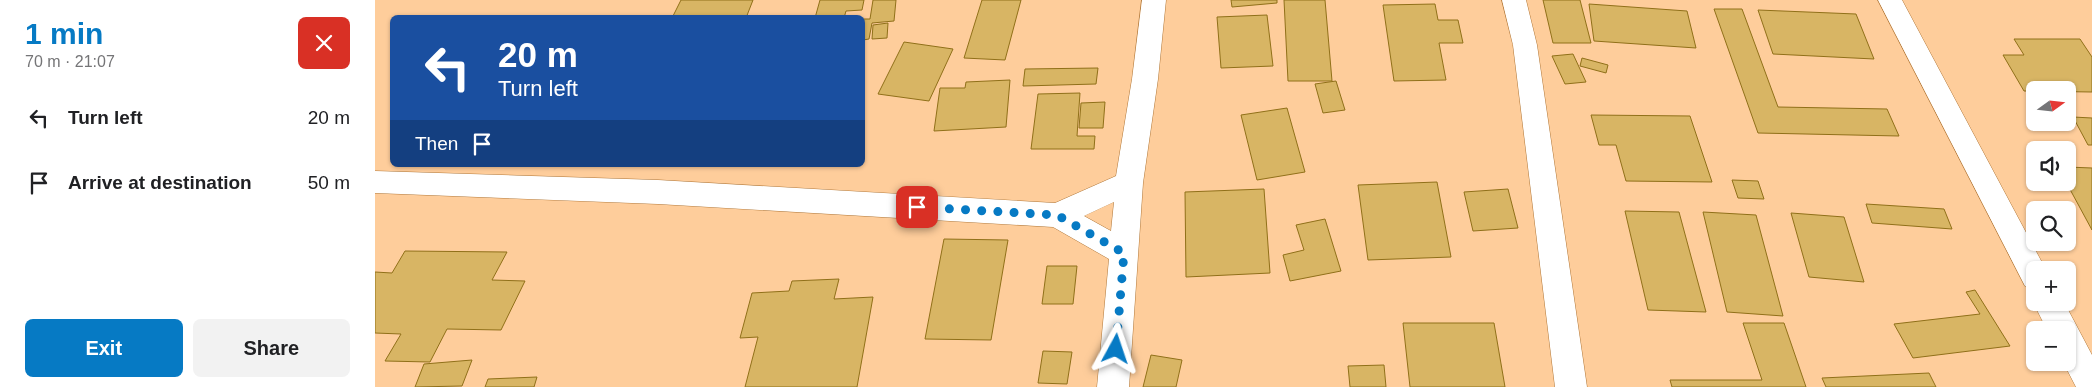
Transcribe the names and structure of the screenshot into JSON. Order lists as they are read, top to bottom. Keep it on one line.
{"north":"right","page":{"heading":["1 min","70 m · 21:07"],"turn":["20 m","Turn left"],"map_buttons":["+","−"],"list":[{"name":"Turn left","value":"20 m"},{"name":"Arrive at destination","value":"50 m"}],"then":"Then","buttons":["Exit","Share"]}}
